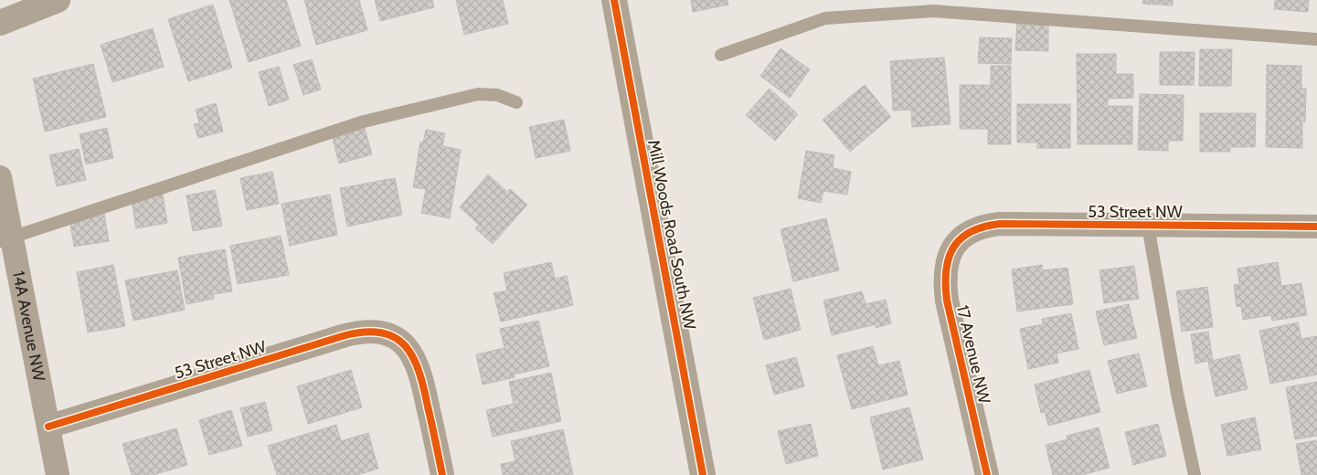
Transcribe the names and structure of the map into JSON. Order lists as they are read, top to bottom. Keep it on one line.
{"streets":{"street":["53 Street NW","Mill Woods Road South NW","14A Avenue NW","17 Avenue NW"]},"crossings":[["53 Street NW","14A Avenue NW"],["53 Street NW","17 Avenue NW"]]}
